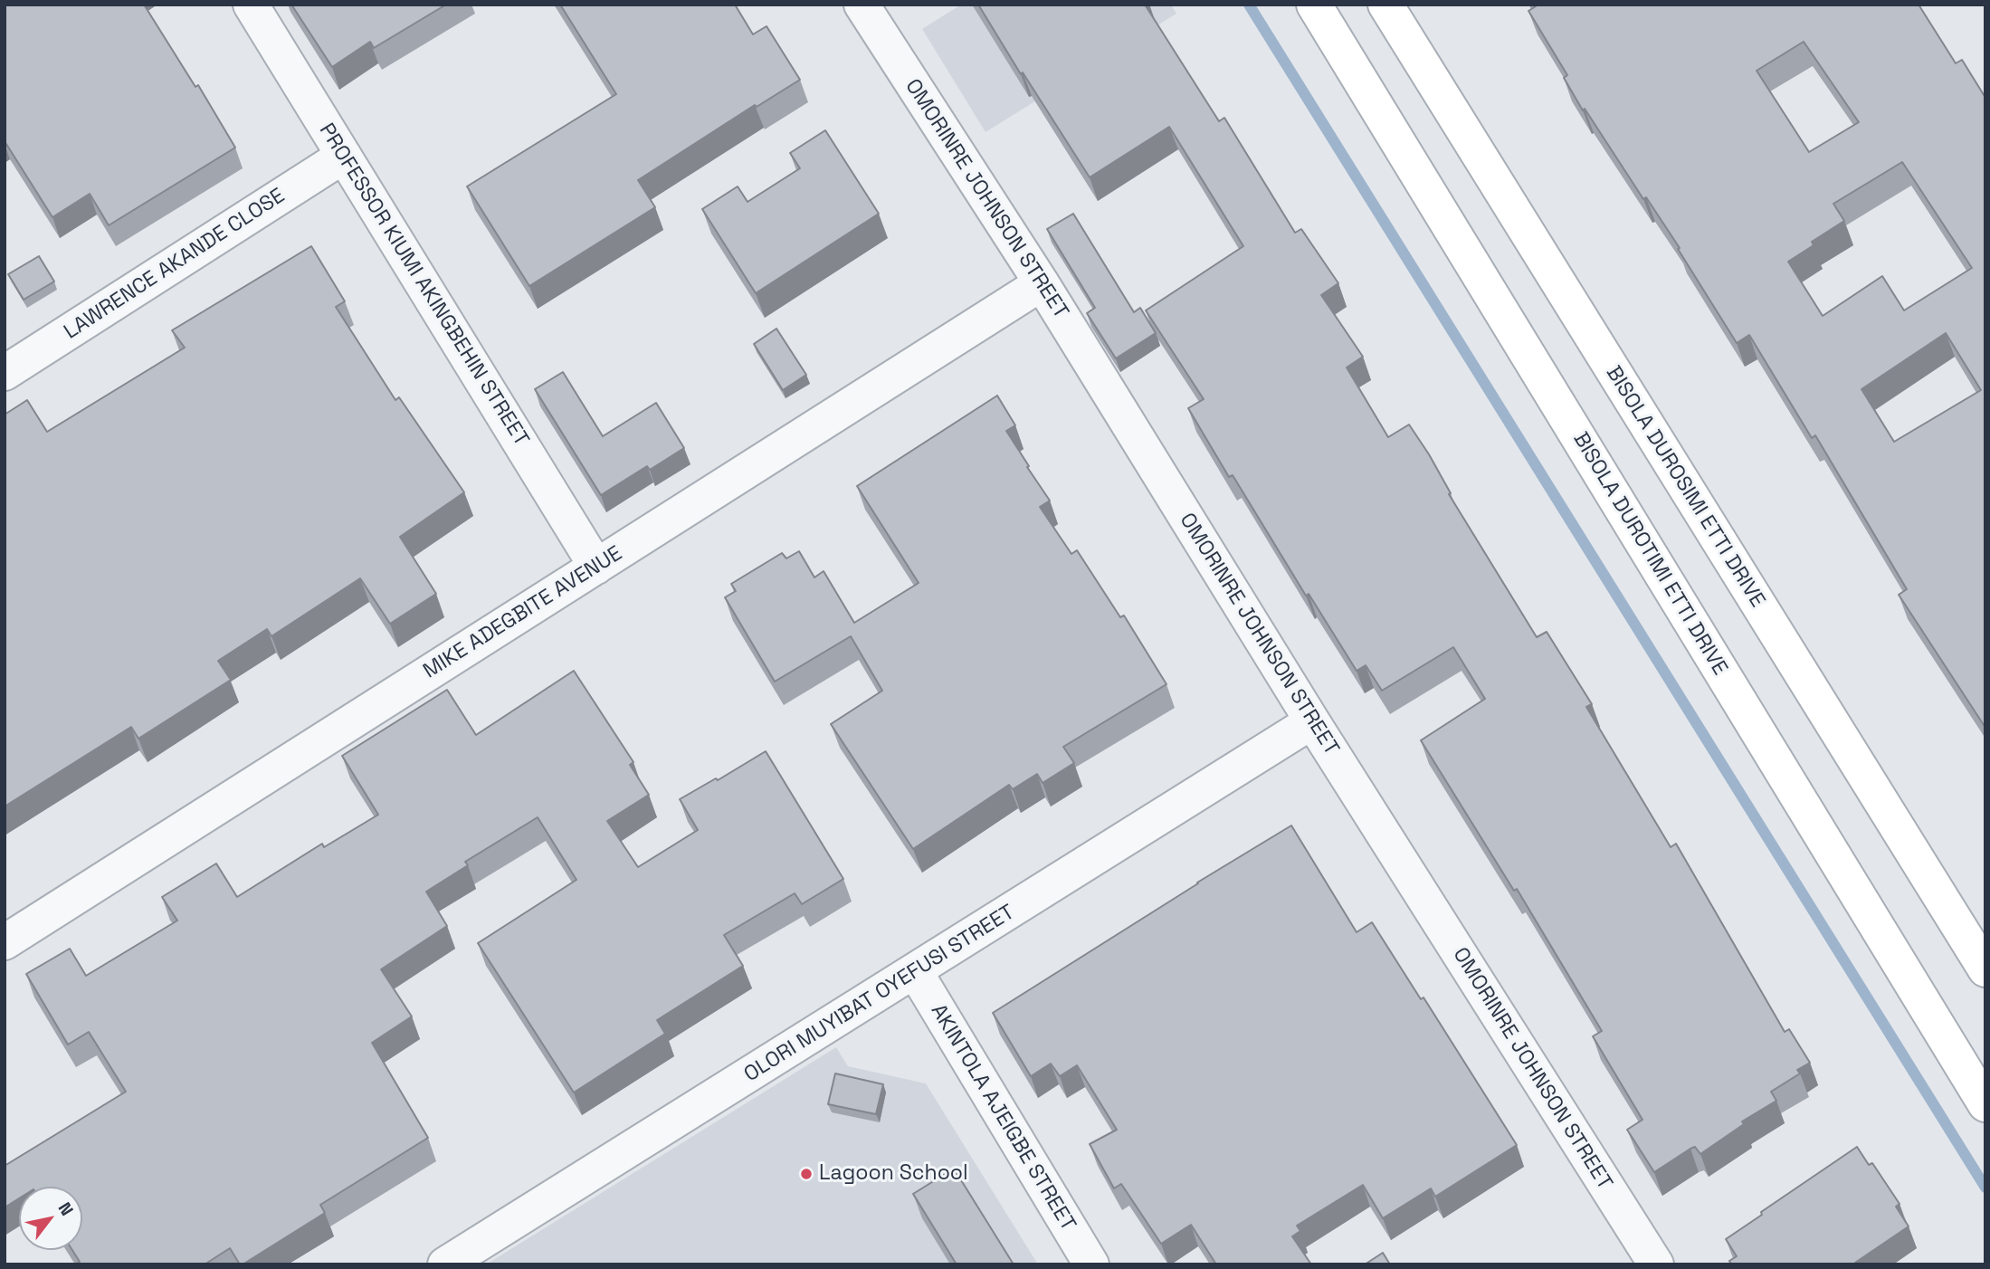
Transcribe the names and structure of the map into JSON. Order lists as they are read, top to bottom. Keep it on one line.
{"streets":{"main road":["BISOLA DUROSIMI ETTI DRIVE","BISOLA DUROTIMI ETTI DRIVE"],"street":["OMORINRE JOHNSON STREET","LAWRENCE AKANDE CLOSE","PROFESSOR KIUMI AKINGBEHIN STREET","MIKE ADEGBITE AVENUE","OLORI MUYIBAT OYEFUSI STREET","AKINTOLA AJEIGBE STREET"]},"crossings":[["OMORINRE JOHNSON STREET","MIKE ADEGBITE AVENUE"],["OMORINRE JOHNSON STREET","OLORI MUYIBAT OYEFUSI STREET"],["LAWRENCE AKANDE CLOSE","PROFESSOR KIUMI AKINGBEHIN STREET"],["PROFESSOR KIUMI AKINGBEHIN STREET","MIKE ADEGBITE AVENUE"],["OLORI MUYIBAT OYEFUSI STREET","AKINTOLA AJEIGBE STREET"]],"places":["Lagoon School"],"north":"top right"}
